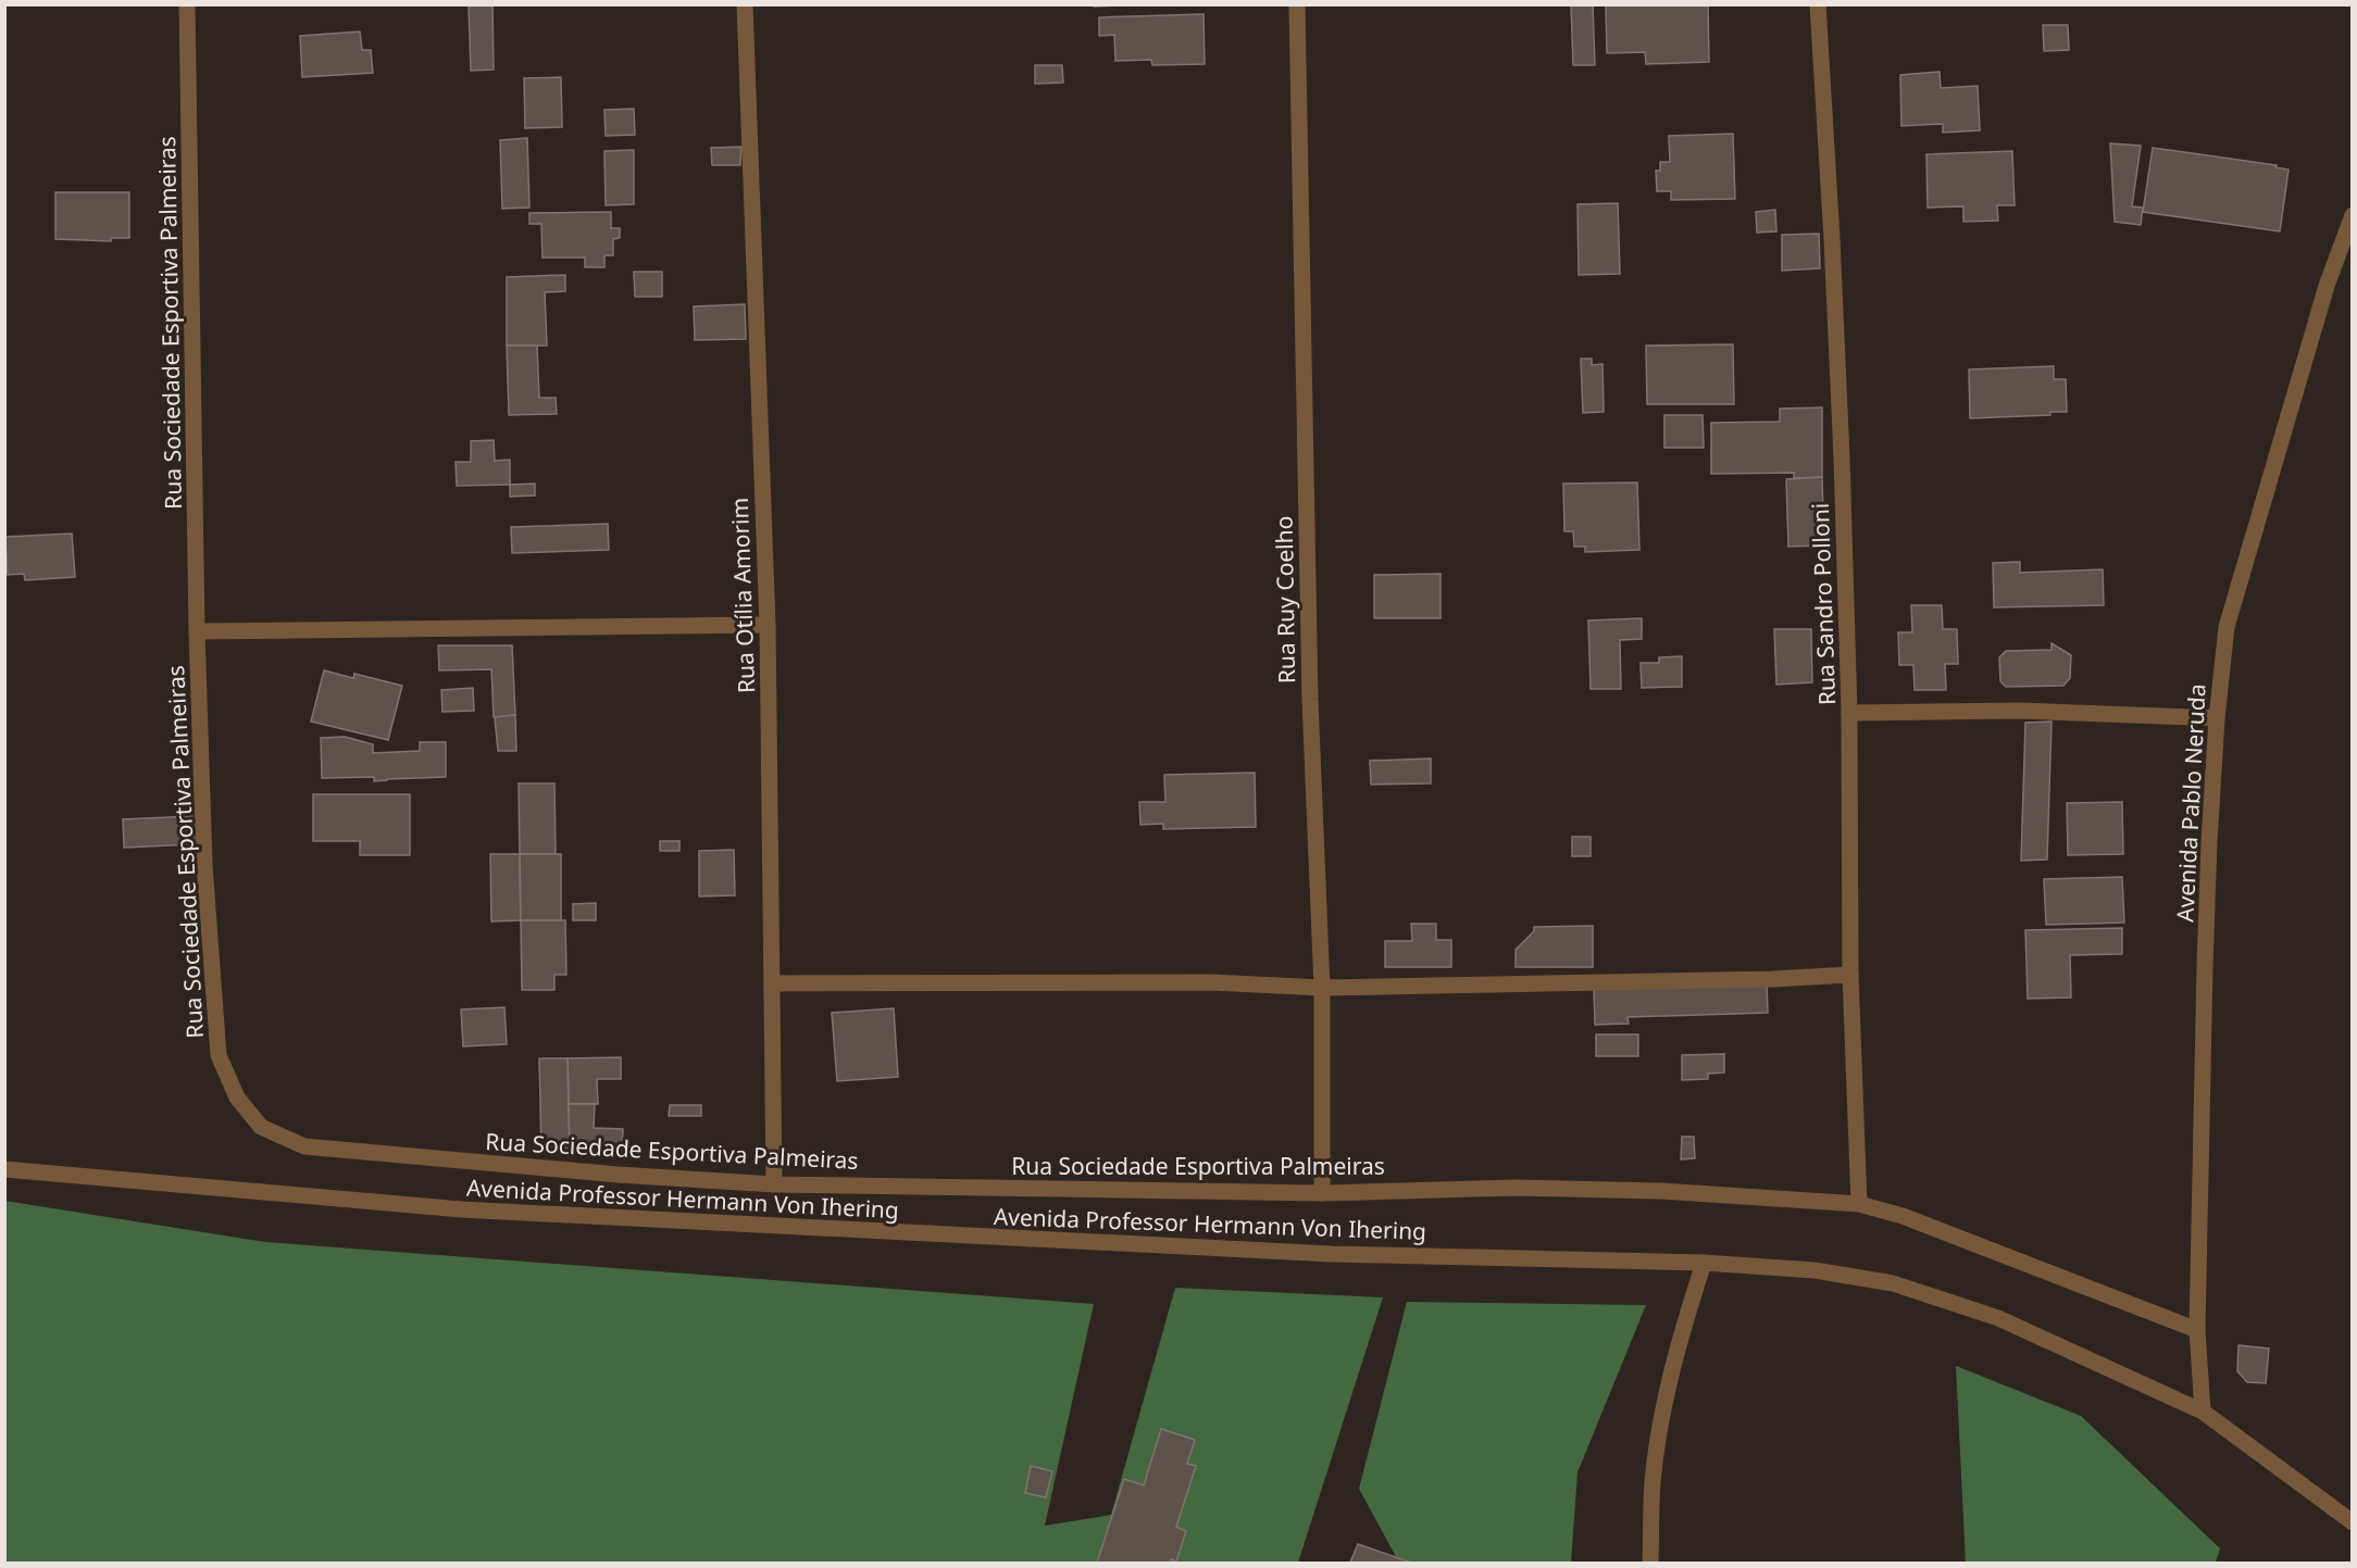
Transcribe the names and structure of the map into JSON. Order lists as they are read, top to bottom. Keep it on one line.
{"streets":{"street":["Rua Sociedade Esportiva Palmeiras","Rua Otília Amorim","Rua Ruy Coelho","Rua Sandro Polloni","Avenida Pablo Neruda","Avenida Professor Hermann Von Ihering"]},"crossings":[["Rua Sociedade Esportiva Palmeiras","Rua Otília Amorim"],["Rua Sociedade Esportiva Palmeiras","Rua Ruy Coelho"],["Rua Sociedade Esportiva Palmeiras","Rua Sandro Polloni"],["Rua Sociedade Esportiva Palmeiras","Avenida Pablo Neruda"],["Avenida Pablo Neruda","Avenida Professor Hermann Von Ihering"]]}
